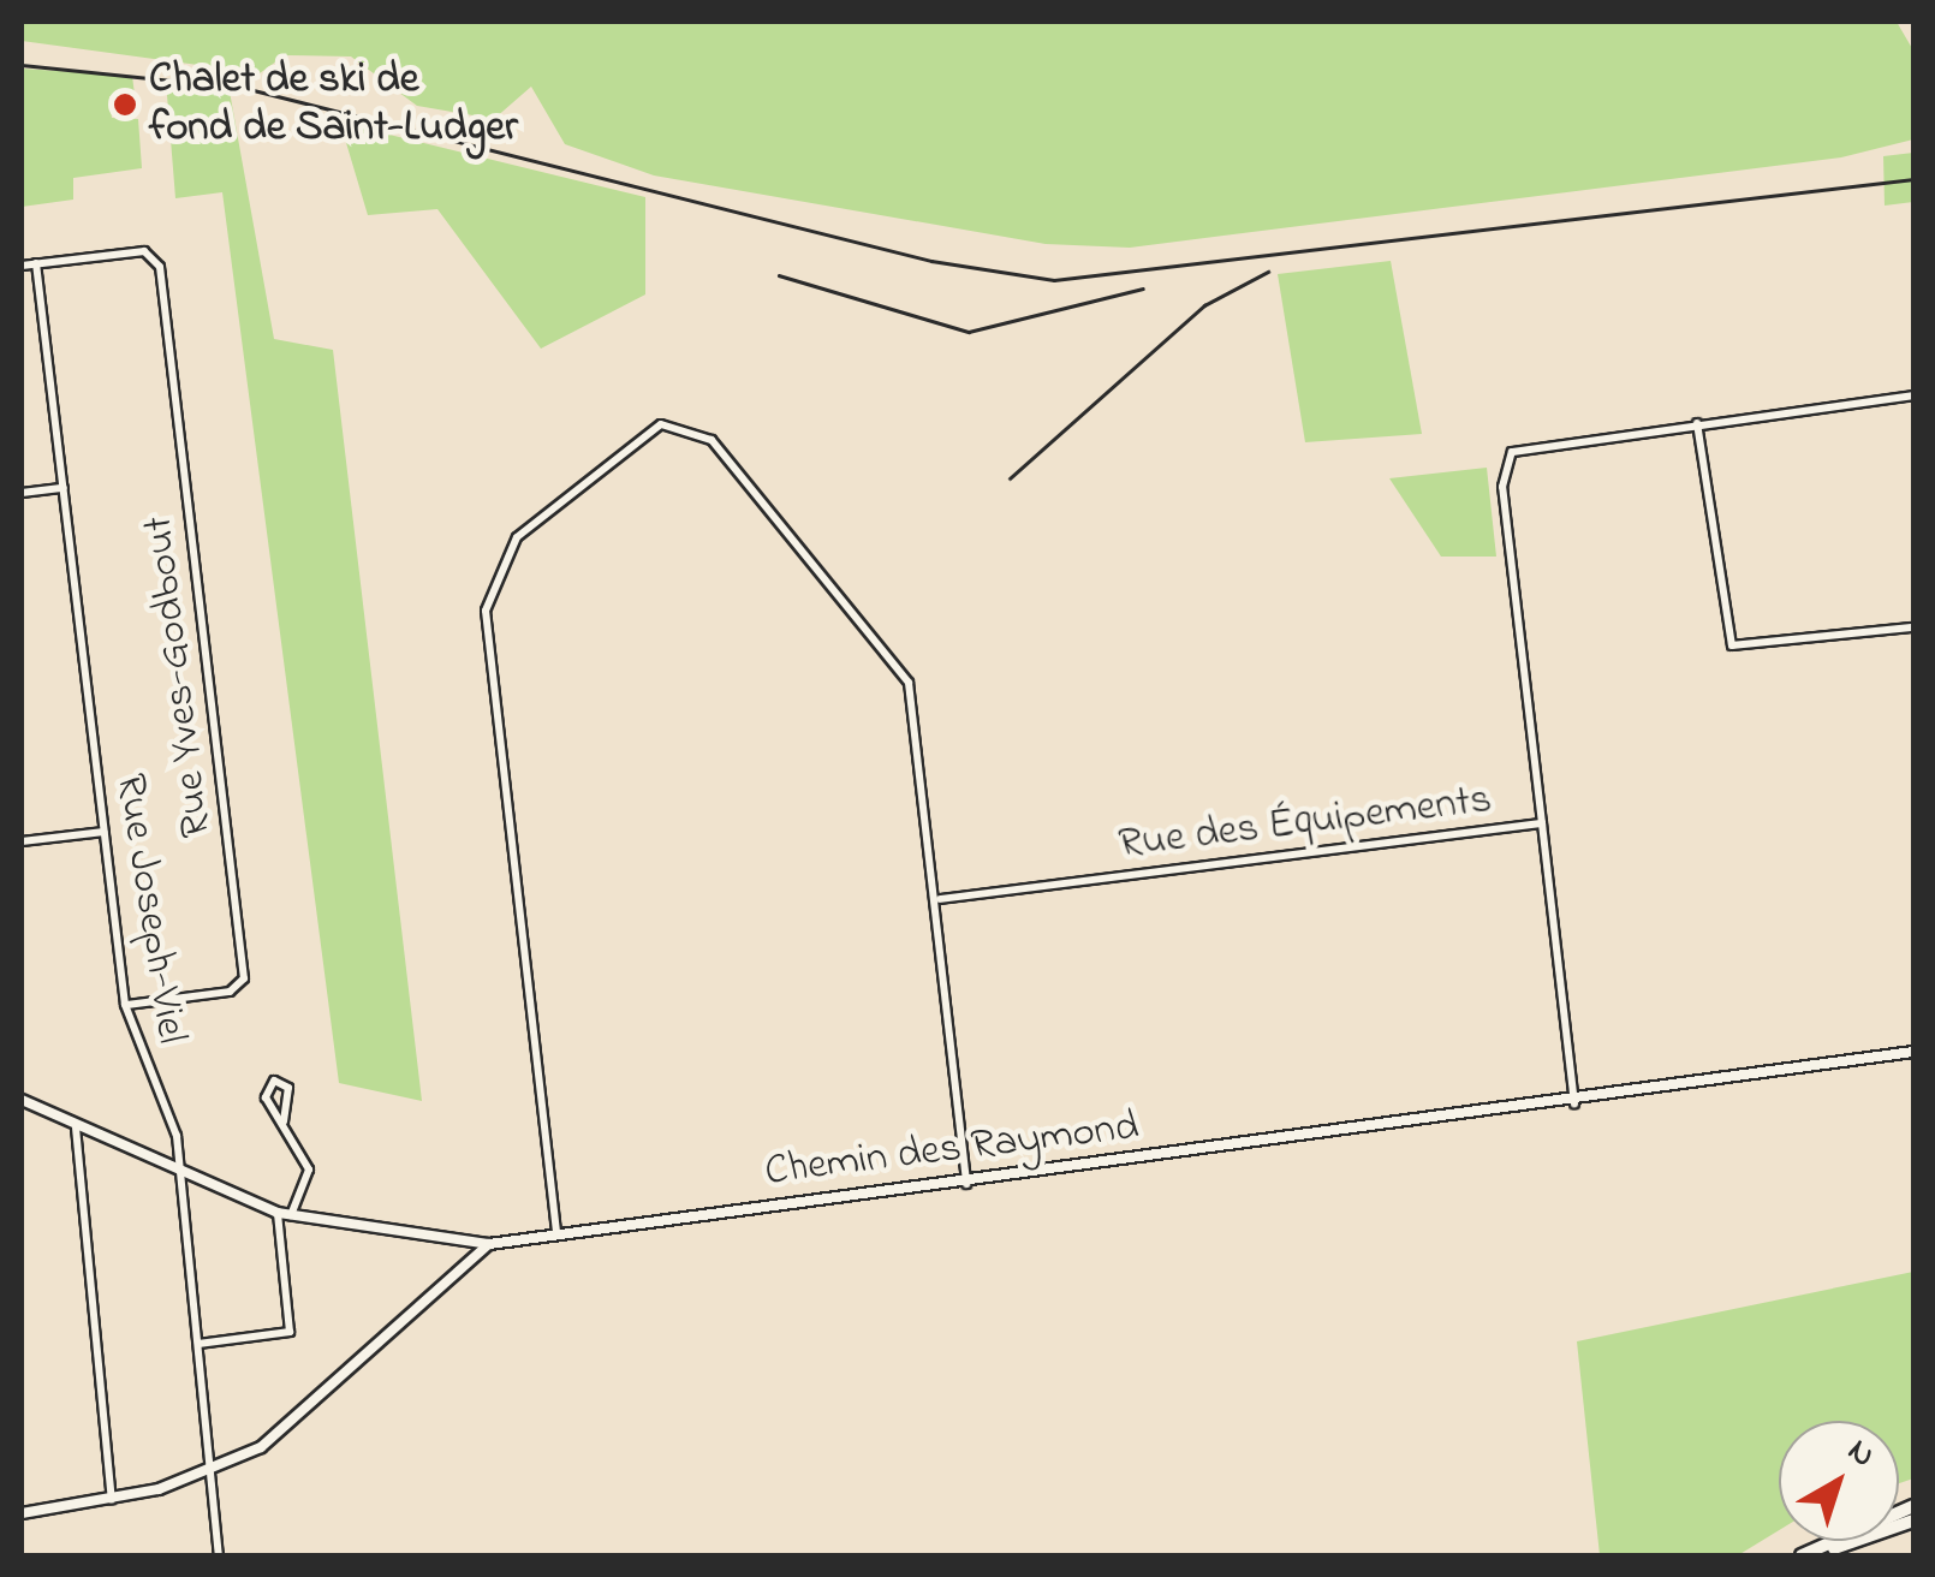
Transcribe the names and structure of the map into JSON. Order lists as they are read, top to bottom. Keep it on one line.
{"streets":{"street":["Rue Yves-Godbout","Rue des Équipements","Rue Joseph-Viel","Chemin des Raymond"]},"crossings":[["Rue Yves-Godbout","Rue Joseph-Viel"],["Rue des Équipements","Chemin des Raymond"],["Rue Joseph-Viel","Chemin des Raymond"]],"places":["Chalet de ski de fond de Saint-Ludger"],"north":"top right"}
